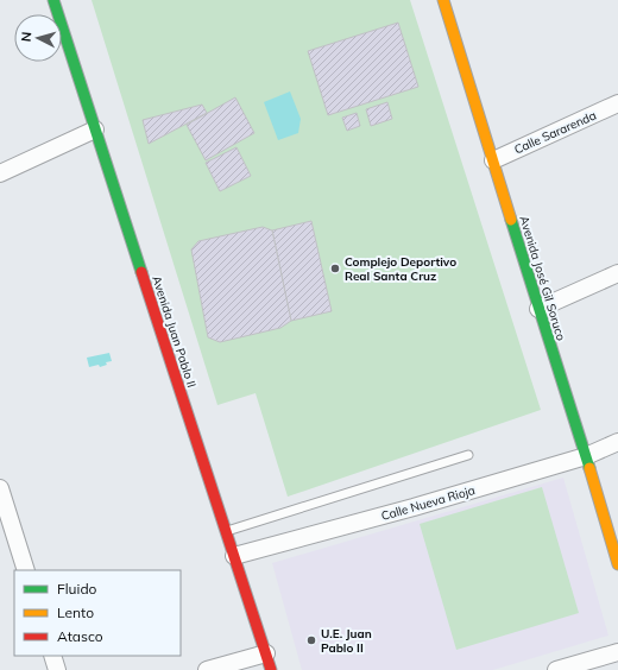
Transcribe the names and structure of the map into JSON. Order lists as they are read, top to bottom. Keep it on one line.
{"streets":{"street":["Calle Sararenda","Avenida José Gil Soruco","Avenida Juan Pablo II","Calle Nueva Rioja"]},"crossings":[["Calle Sararenda","Avenida José Gil Soruco"],["Avenida José Gil Soruco","Calle Nueva Rioja"],["Avenida Juan Pablo II","Calle Nueva Rioja"]],"places":["Complejo Deportivo Real Santa Cruz","U.E. Juan Pablo II"],"legend":["Fluido","Lento","Atasco"],"north":"left"}
